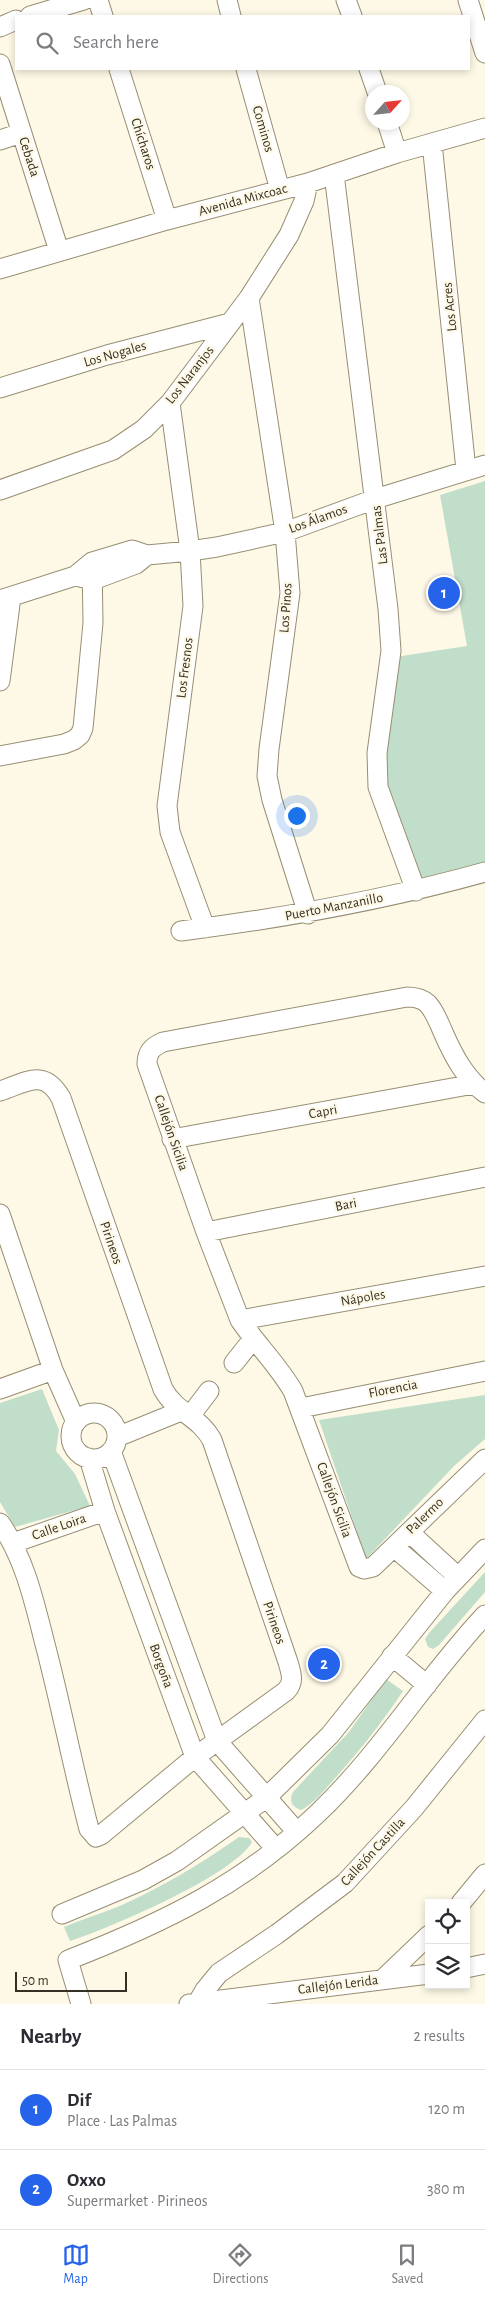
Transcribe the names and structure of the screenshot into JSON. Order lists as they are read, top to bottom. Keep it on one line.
{"streets":{"street":["Cominos","Chícharos","Cebada","Avenida Mixcoac","Los Acres","Los Nogales","Los Naranjos","Los Álamos","Las Palmas","Los Pinos","Los Fresnos","Puerto Manzanillo","Capri","Callejón Sicilia","Bari","Pirineos","Nápoles","Florencia","Palermo","Calle Loira","Borgoña","Callejón Castilla","Callejón Lerida"]},"crossings":[["Cominos","Avenida Mixcoac"],["Chícharos","Avenida Mixcoac"],["Cebada","Avenida Mixcoac"],["Avenida Mixcoac","Los Acres"],["Avenida Mixcoac","Los Naranjos"],["Avenida Mixcoac","Las Palmas"],["Los Acres","Los Álamos"],["Los Nogales","Los Naranjos"],["Los Naranjos","Los Pinos"],["Los Naranjos","Los Fresnos"],["Los Álamos","Las Palmas"],["Los Álamos","Los Pinos"],["Los Álamos","Los Fresnos"],["Las Palmas","Puerto Manzanillo"],["Los Pinos","Puerto Manzanillo"],["Los Fresnos","Puerto Manzanillo"],["Capri","Callejón Sicilia"],["Callejón Sicilia","Bari"],["Callejón Sicilia","Nápoles"],["Callejón Sicilia","Florencia"],["Callejón Sicilia","Palermo"],["Pirineos","Calle Loira"],["Pirineos","Borgoña"],["Calle Loira","Borgoña"],["Callejón Castilla","Callejón Lerida"]],"scale_bar":"50 m","north":"top right","page":{"search":"Search here","pins":["1","2"],"scale":"50 m","heading":["Nearby","2 results"],"list":[{"mark":"1","name":"Dif","note":"Place · Las Palmas","value":"120 m"},{"mark":"2","name":"Oxxo","note":"Supermarket · Pirineos","value":"380 m"}],"nav":["Map","Directions","Saved"]}}
